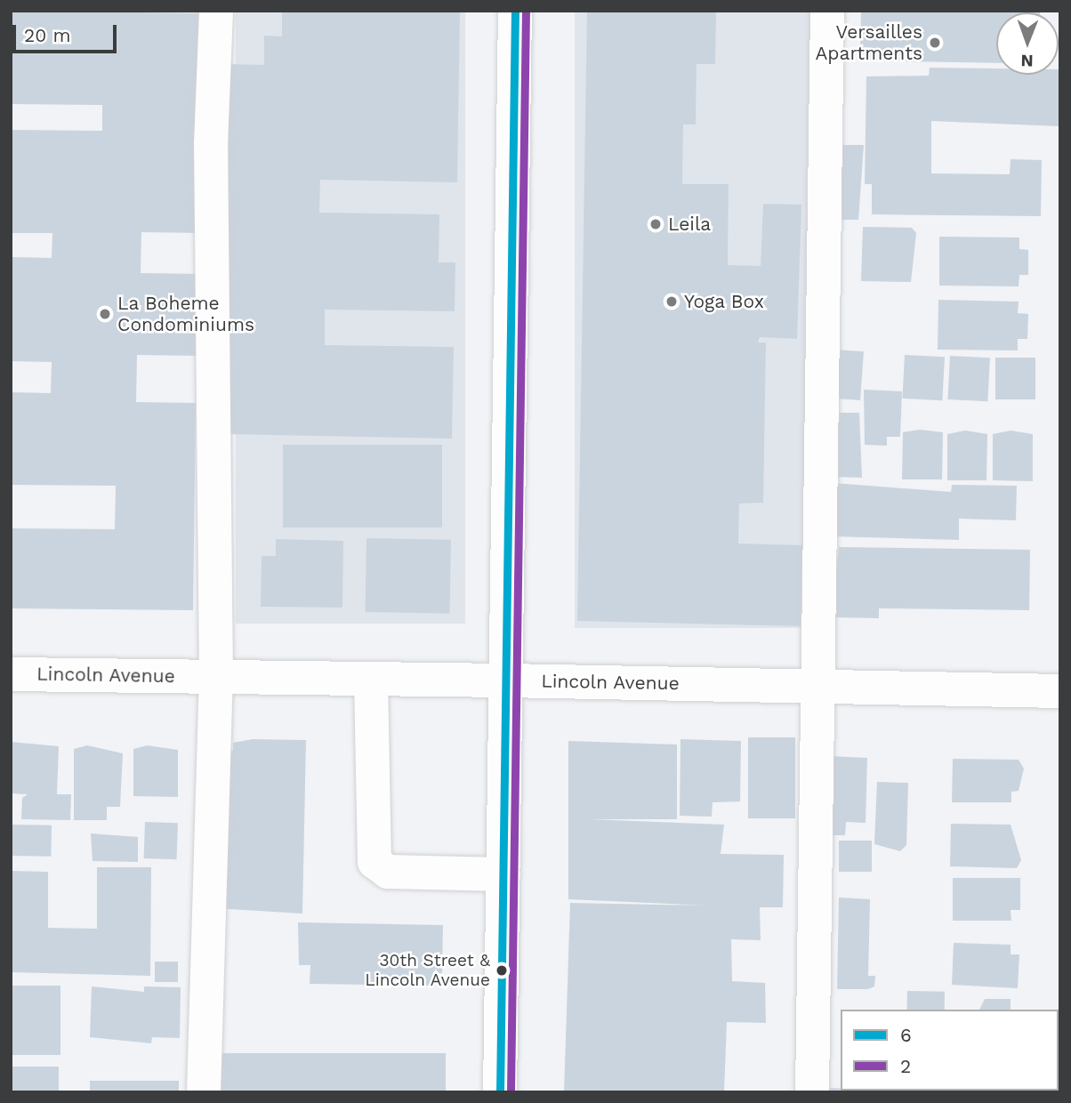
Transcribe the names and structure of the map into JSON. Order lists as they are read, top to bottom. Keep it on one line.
{"streets":{"main road":["Lincoln Avenue"]},"places":["Versailles Apartments","Leila","Yoga Box","La Boheme Condominiums","30th Street & Lincoln Avenue"],"lines":["transit line 6","transit line 2"],"legend":["6","2"],"scale_bar":"20 m","north":"bottom"}
